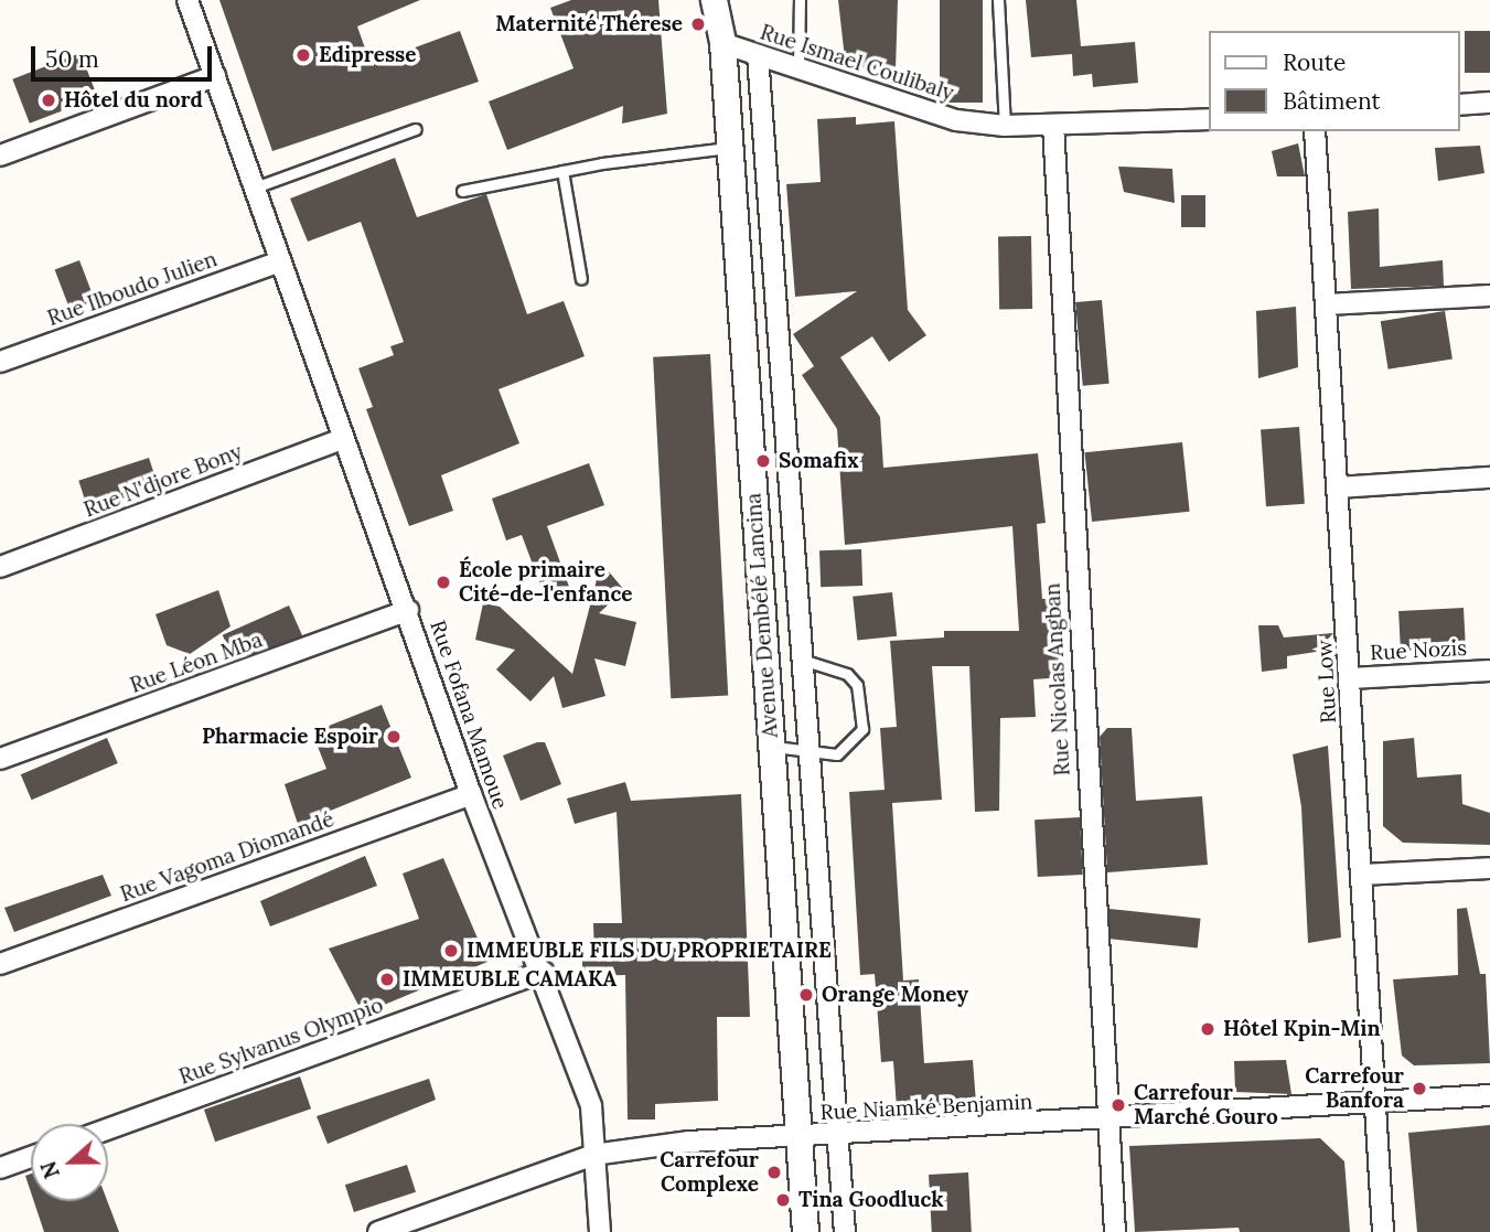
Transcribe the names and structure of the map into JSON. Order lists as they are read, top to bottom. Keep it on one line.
{"streets":{"street":["Rue Ismael Coulibaly","Rue Ilboudo Julien","Rue N'djore Bony","Avenue Dembélé Lancina","Rue Nozis","Rue Léon Mba","Rue Nicolas Angban","Rue Low","Rue Fofana Mamoue","Rue Vagoma Diomandé","Rue Sylvanus Olympio","Rue Niamké Benjamin"]},"crossings":[["Rue Ismael Coulibaly","Avenue Dembélé Lancina"],["Rue Ismael Coulibaly","Rue Nicolas Angban"],["Rue Ilboudo Julien","Rue Fofana Mamoue"],["Rue N'djore Bony","Rue Fofana Mamoue"],["Avenue Dembélé Lancina","Rue Niamké Benjamin"],["Rue Nozis","Rue Low"],["Rue Léon Mba","Rue Fofana Mamoue"],["Rue Nicolas Angban","Rue Niamké Benjamin"],["Rue Low","Rue Niamké Benjamin"],["Rue Fofana Mamoue","Rue Vagoma Diomandé"],["Rue Fofana Mamoue","Rue Sylvanus Olympio"],["Rue Fofana Mamoue","Rue Niamké Benjamin"]],"places":["Maternité Thérese","Edipresse","Hôtel du nord","Somafix","École primaire Cité-de-l'enfance","Pharmacie Espoir","IMMEUBLE FILS DU PROPRIETAIRE","IMMEUBLE CAMAKA","Orange Money","Hôtel Kpin-Min","Carrefour Banfora","Carrefour Marché Gouro","Carrefour Complexe","Tina Goodluck"],"legend":["Route","Bâtiment"],"scale_bar":"50 m","north":"left"}
